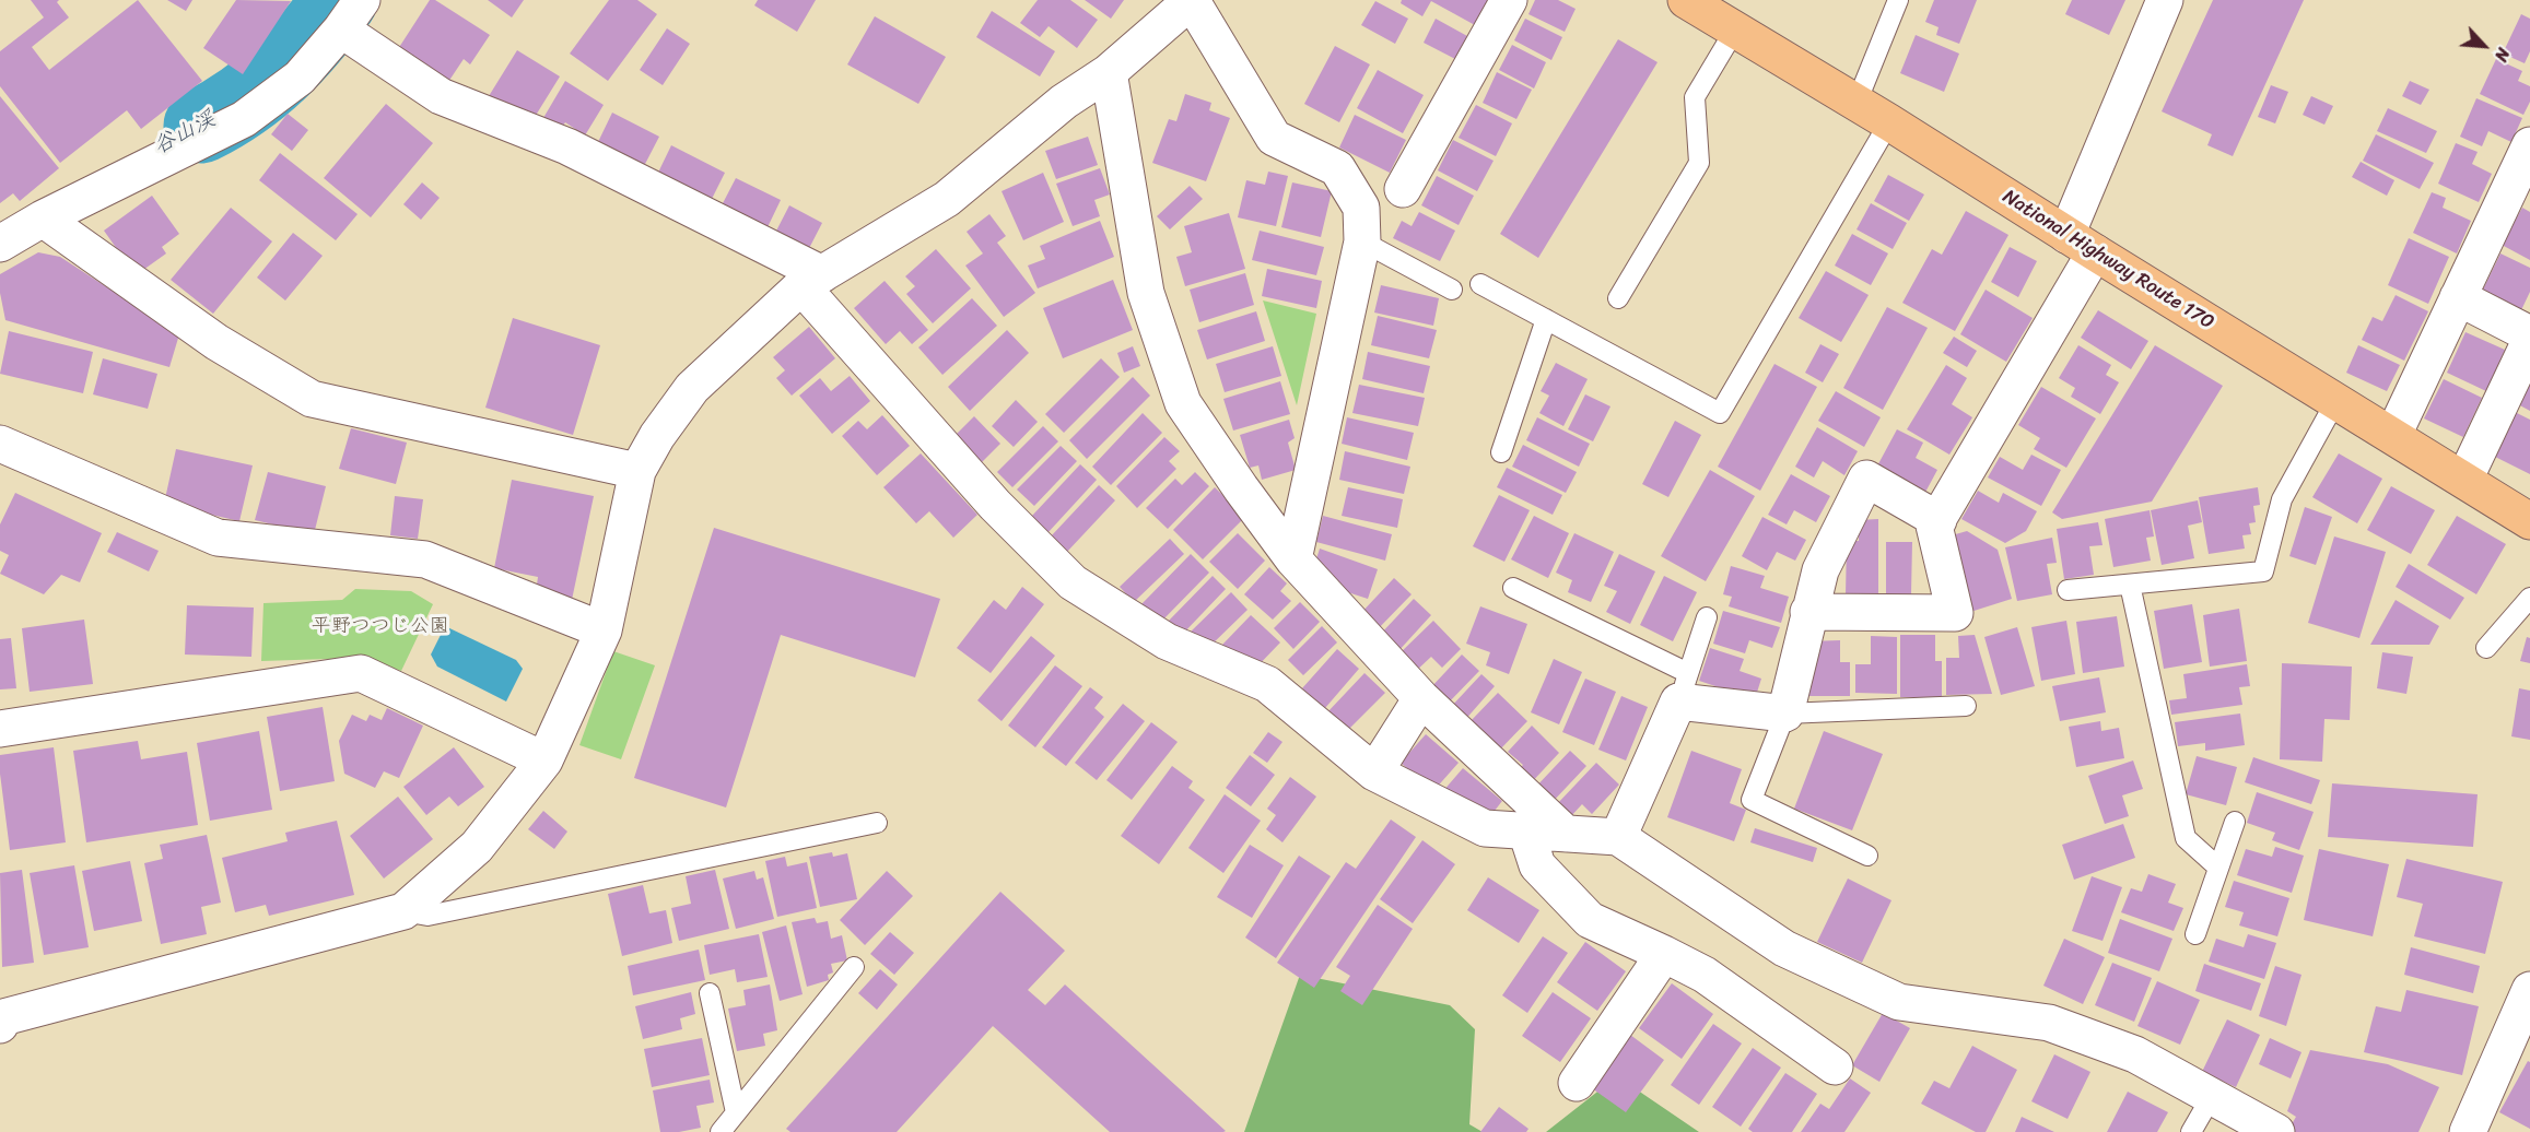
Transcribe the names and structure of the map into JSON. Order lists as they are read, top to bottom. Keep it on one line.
{"streets":{"highway":["National Highway Route 170"]},"water":["谷山渓"],"parks":["平野つつじ公園"],"north":"bottom right"}
